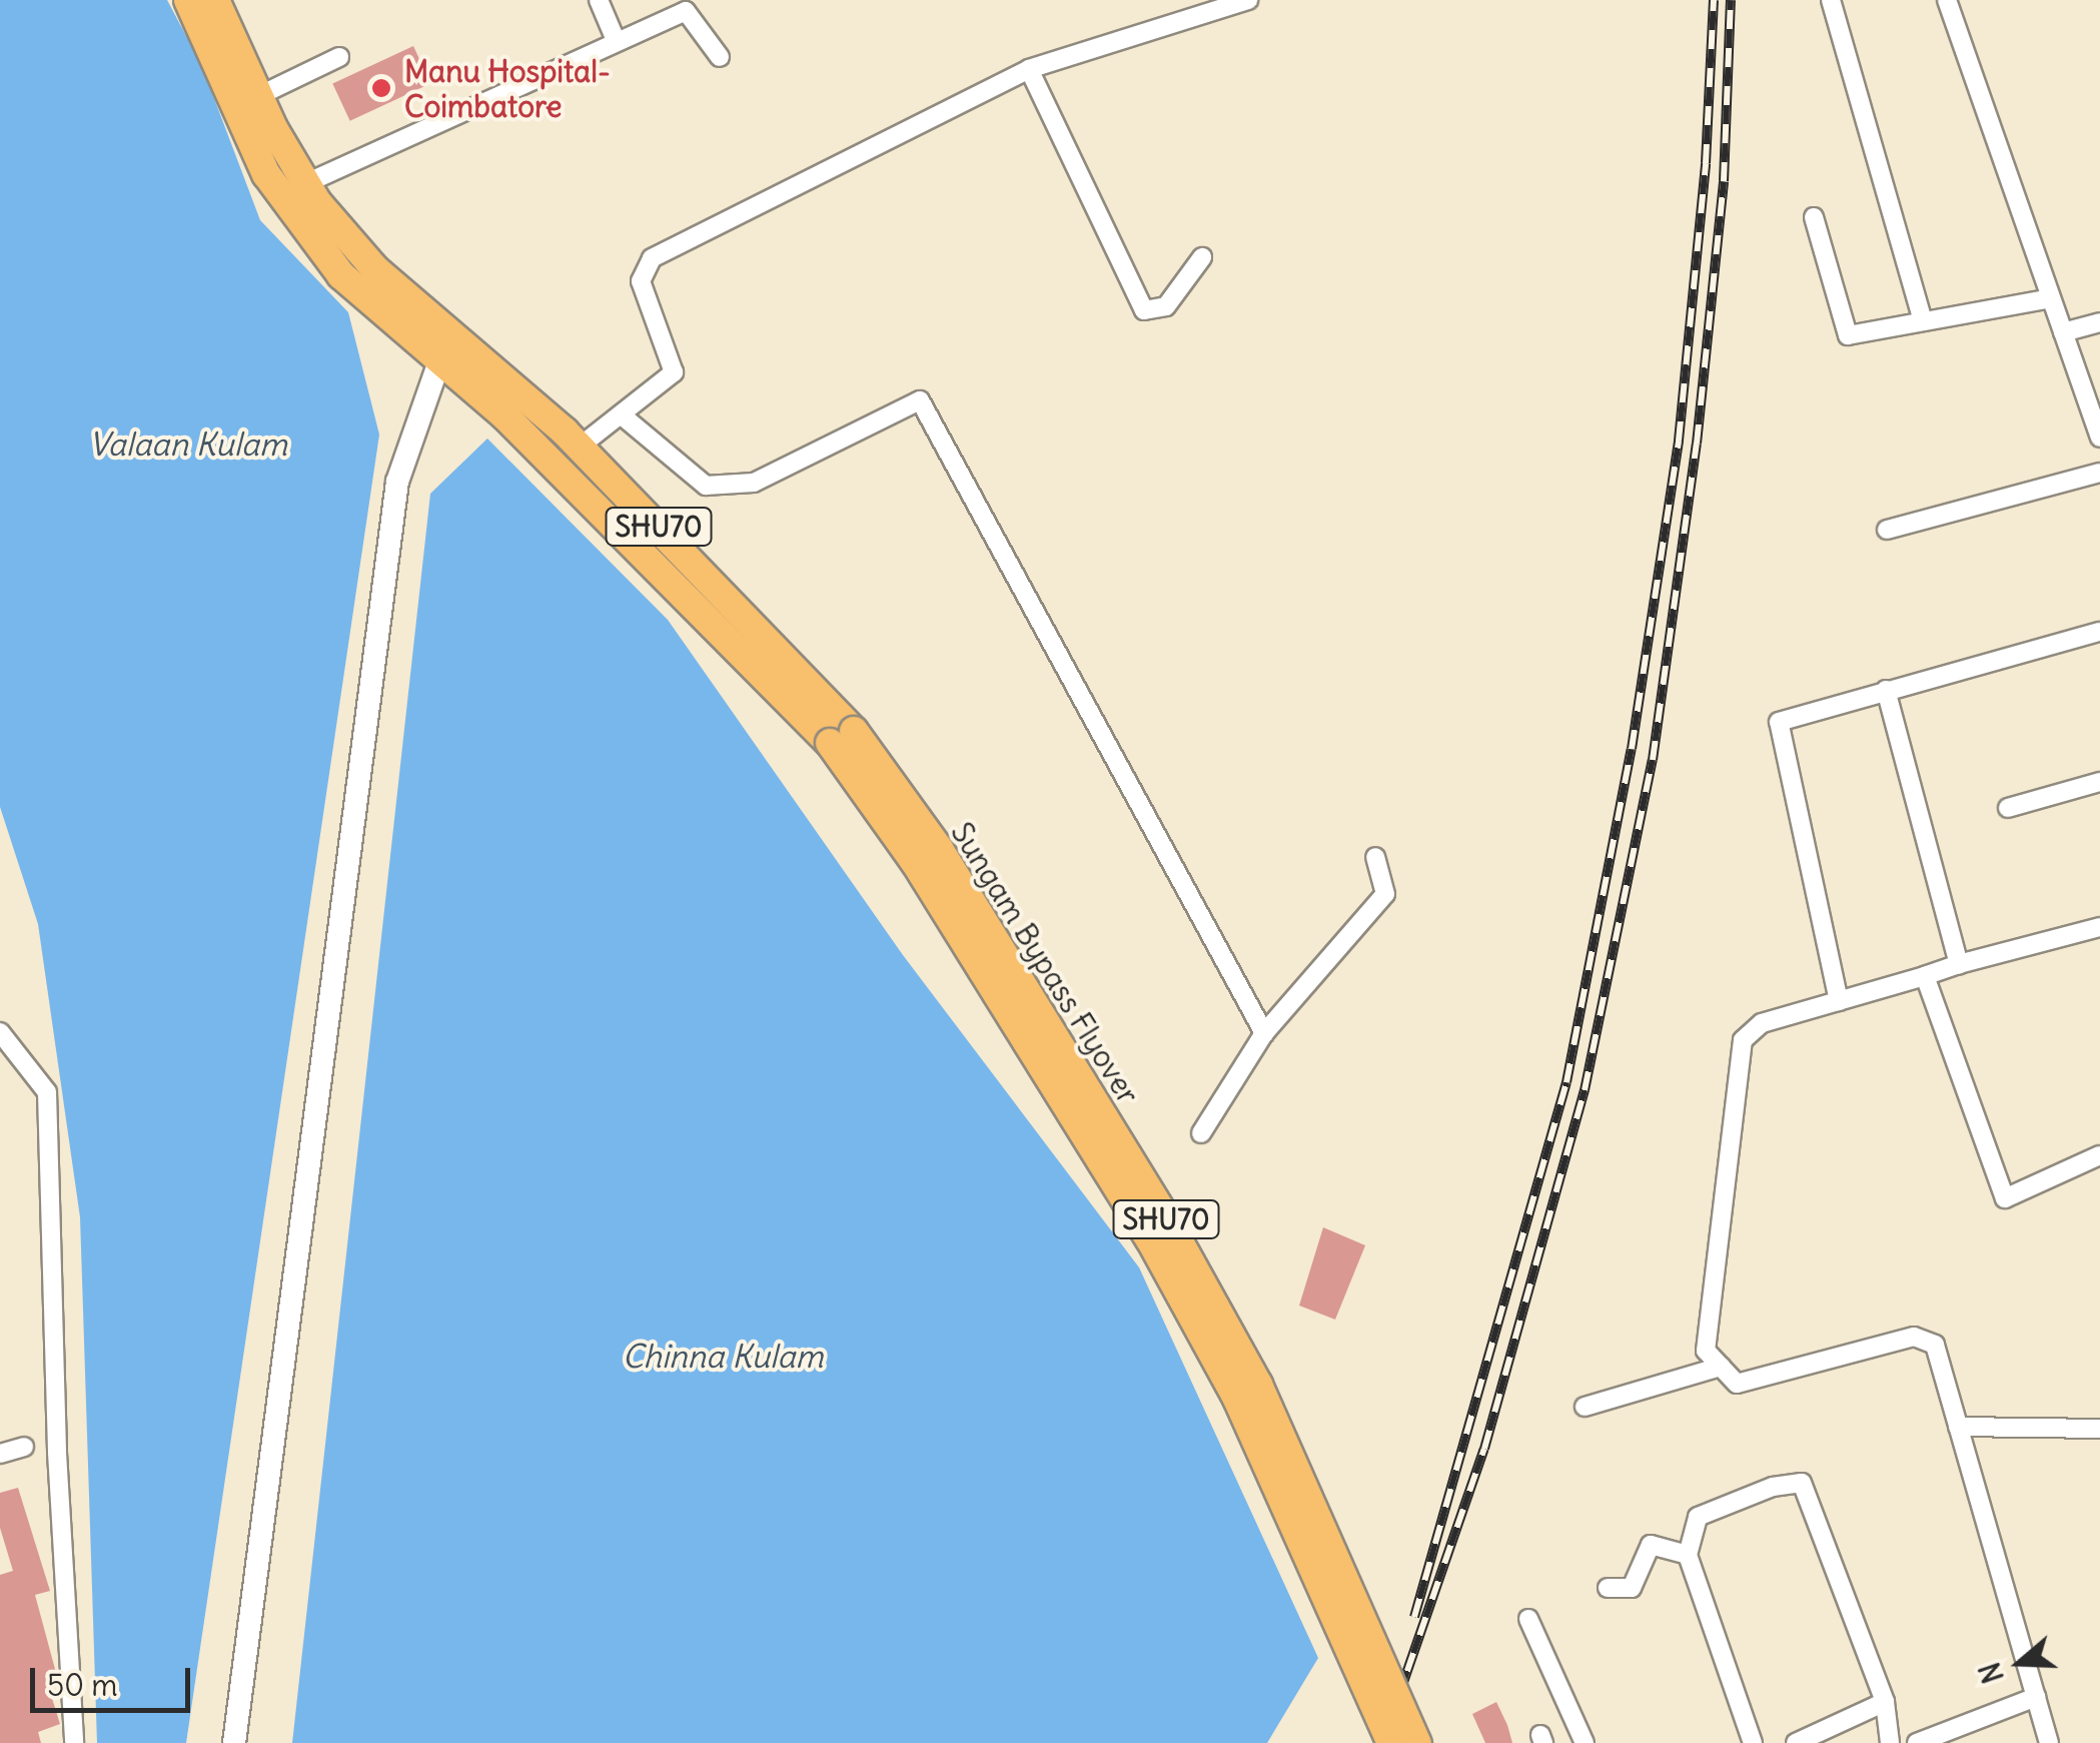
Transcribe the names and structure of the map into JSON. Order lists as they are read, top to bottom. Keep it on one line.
{"streets":{"main road":["SHU70","Sungam Bypass Flyover"]},"crossings":[["SHU70","Sungam Bypass Flyover"]],"water":["Valaan Kulam","Chinna Kulam"],"places":["Manu Hospital- Coimbatore"],"scale_bar":"50 m","north":"left"}
